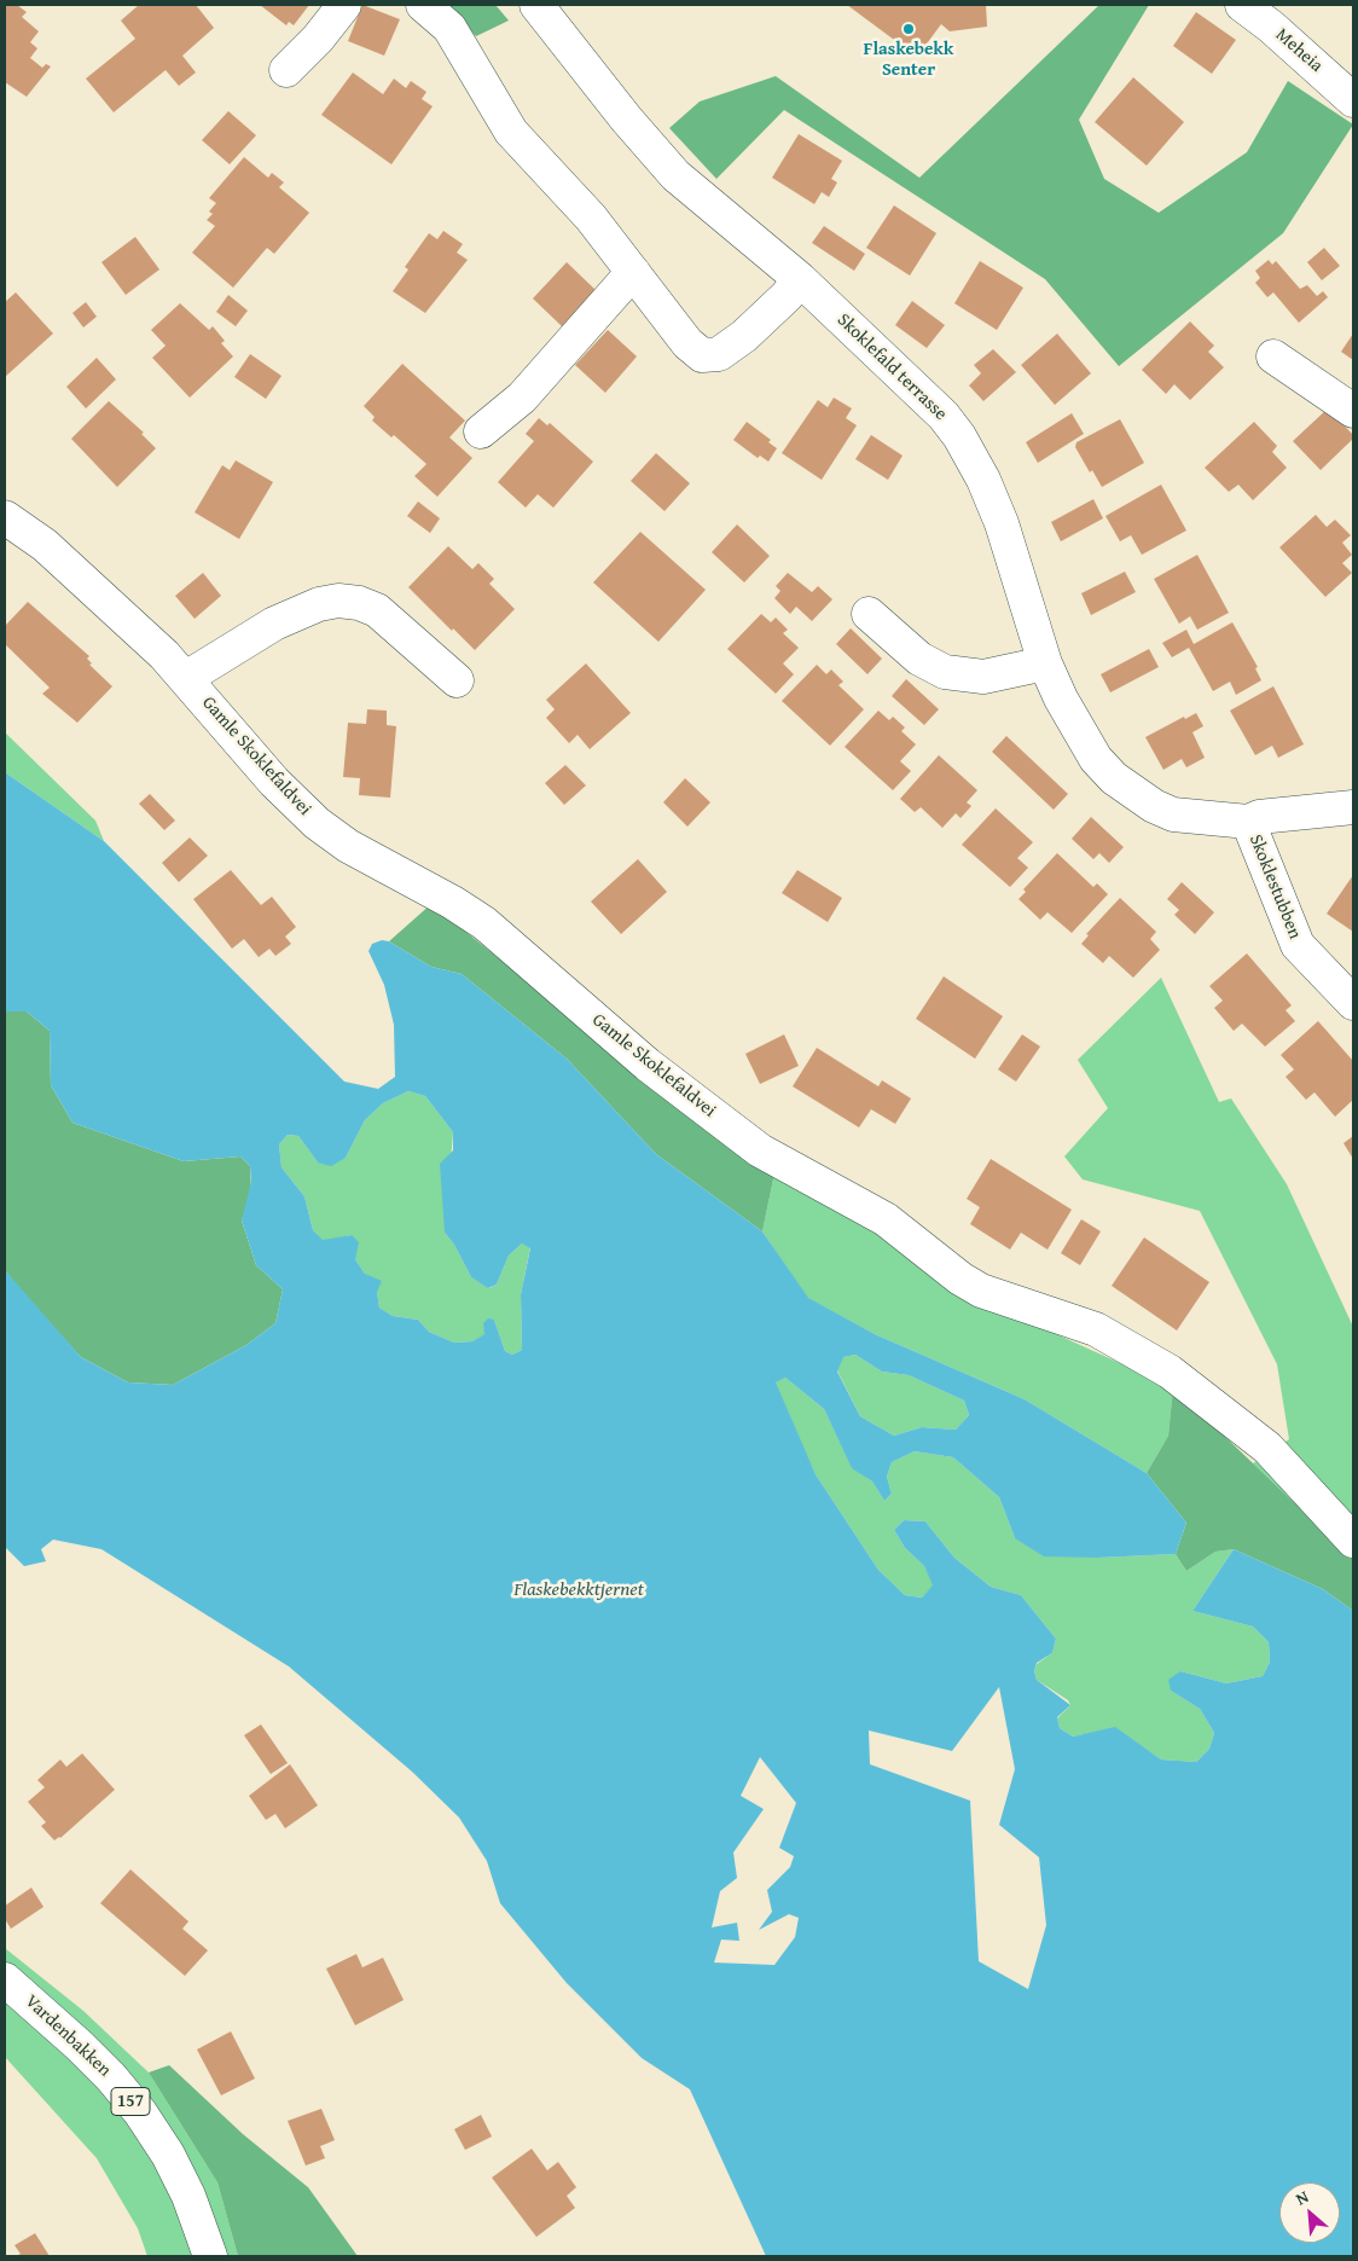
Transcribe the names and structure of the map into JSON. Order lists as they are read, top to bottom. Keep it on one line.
{"streets":{"street":["Meheia","Skoklefald terrasse","Gamle Skoklefaldvei","Skoklestubben","Vardenbakken","157"]},"crossings":[["Skoklefald terrasse","Skoklestubben"]],"water":["Flaskebekktjernet"],"places":["Flaskebekk Senter"],"north":"top left"}
